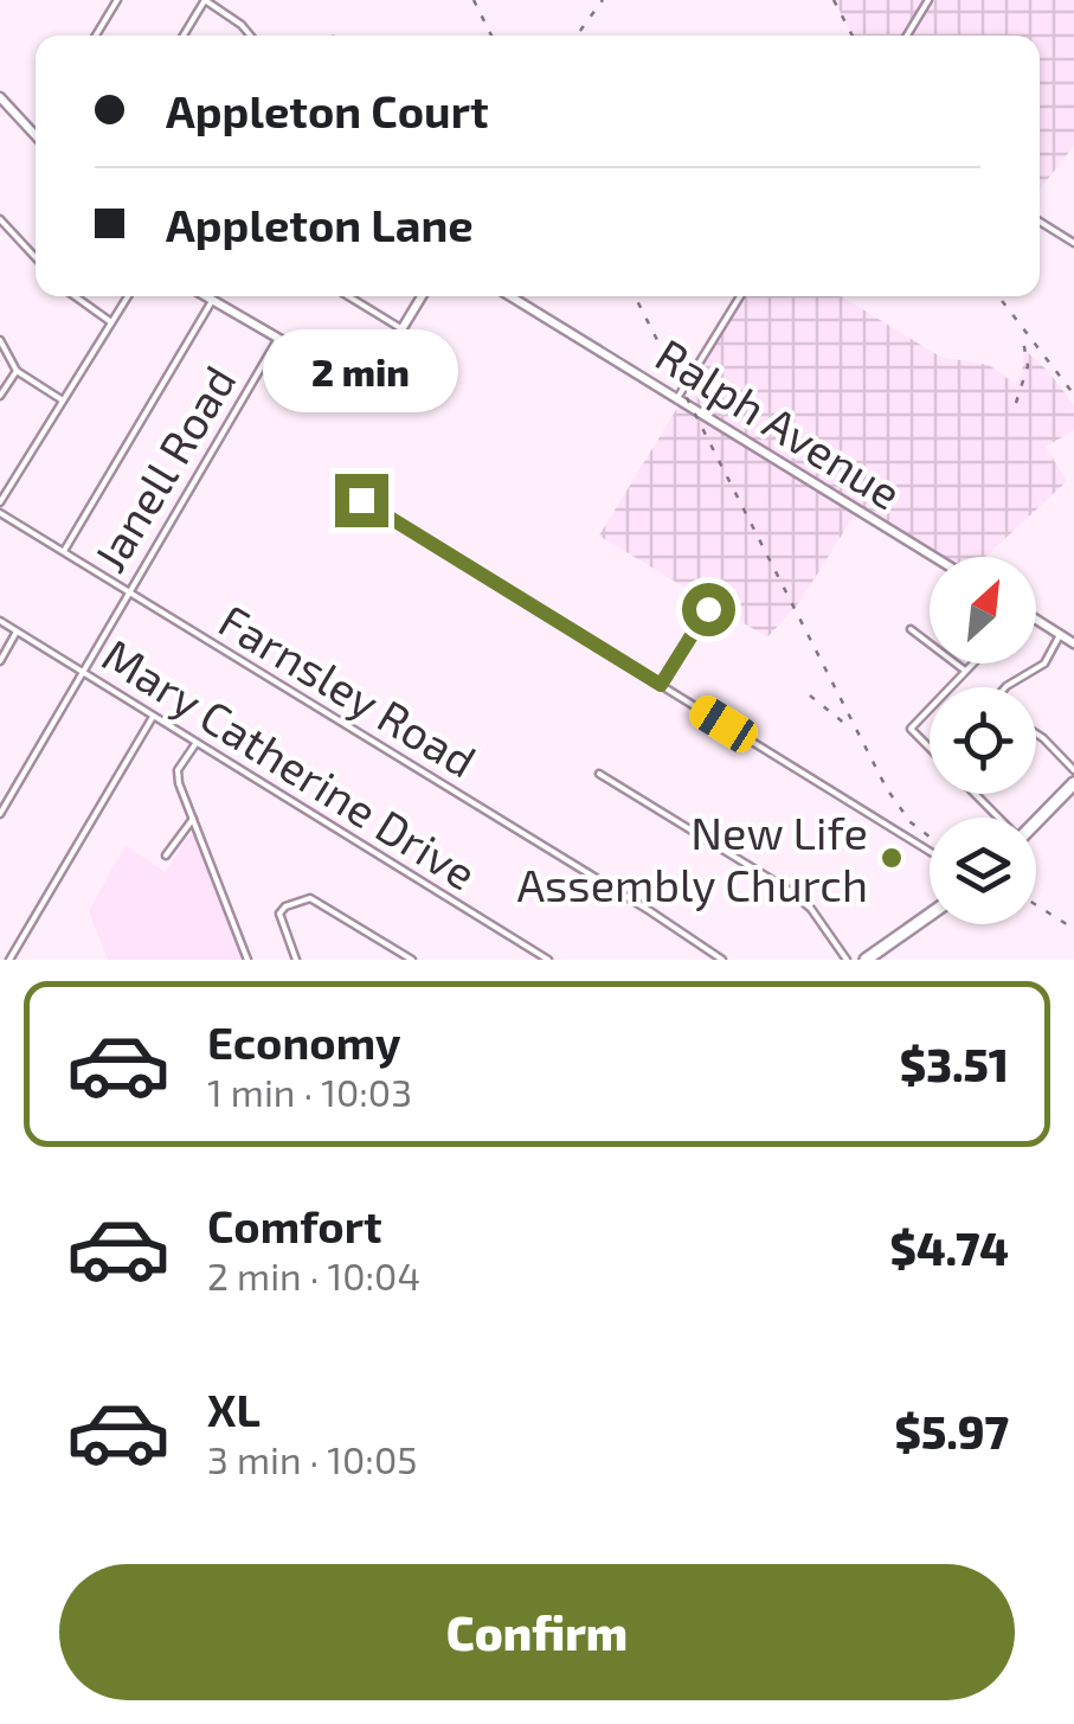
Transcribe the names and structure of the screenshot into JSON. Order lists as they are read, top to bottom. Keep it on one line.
{"streets":{"street":["Ralph Avenue","Janell Road","Farnsley Road","Mary Catherine Drive"]},"crossings":[["Janell Road","Farnsley Road"],["Janell Road","Mary Catherine Drive"]],"places":["New Life Assembly Church"],"north":"top right","page":{"banner":["Appleton Court","Appleton Lane"],"bubble":"2 min","list":[{"name":"Economy","note":"1 min · 10:03","value":"$3.51"},{"name":"Comfort","note":"2 min · 10:04","value":"$4.74"},{"name":"XL","note":"3 min · 10:05","value":"$5.97"}],"buttons":"Confirm"}}
